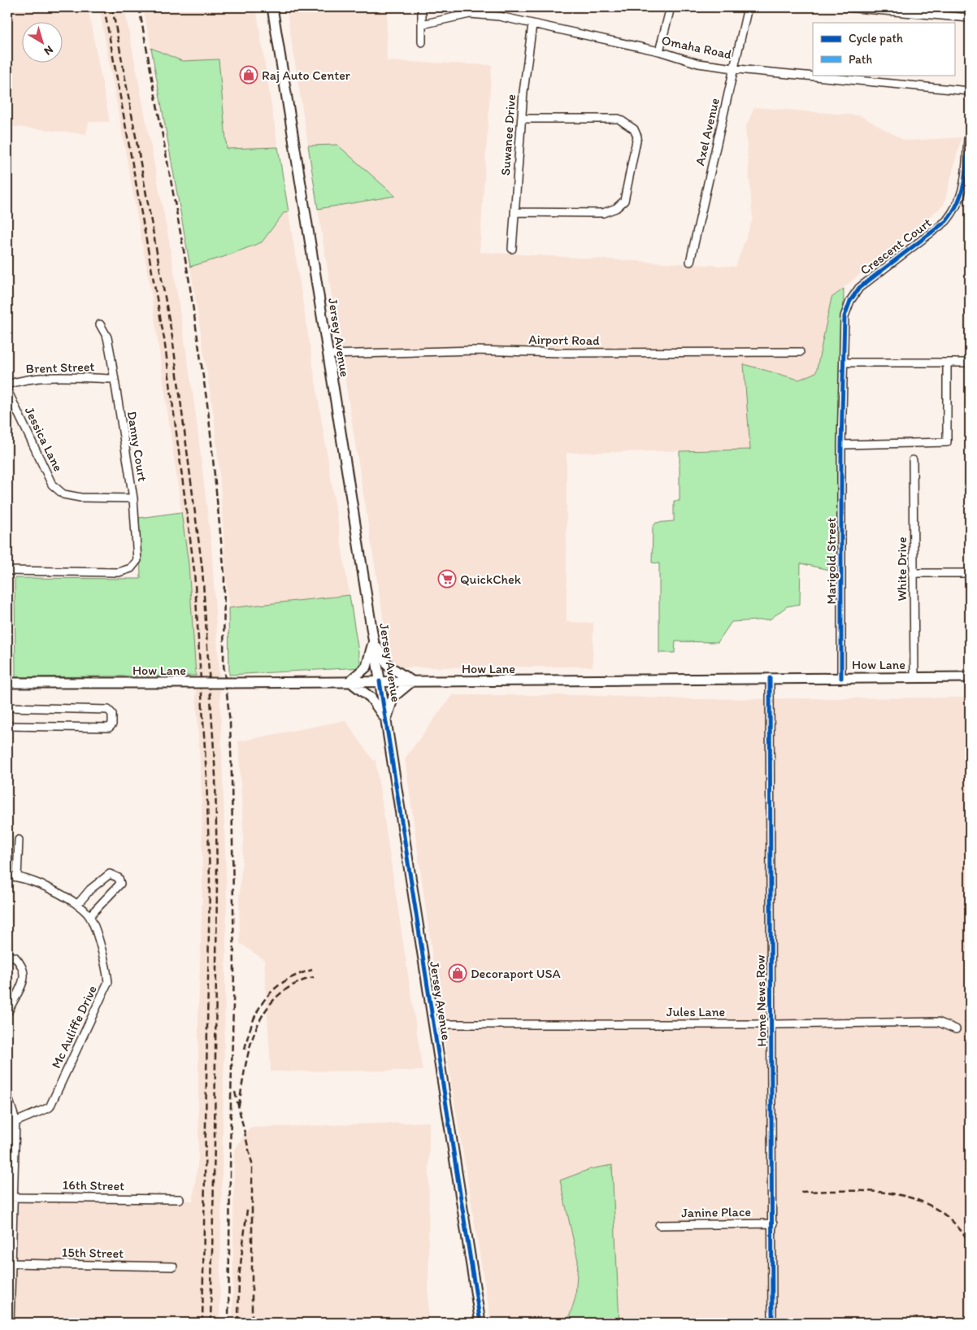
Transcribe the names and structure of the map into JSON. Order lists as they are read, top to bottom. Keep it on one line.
{"streets":{"main road":["Jersey Avenue","How Lane"],"street":["Omaha Road","Axel Avenue","Suwanee Drive","Crescent Court","Airport Road","Brent Street","Jessica Lane","Danny Court","Marigold Street","White Drive","Home News Row","Jules Lane","Mc Auliffe Drive","16th Street","Janine Place","15th Street"]},"crossings":[["Omaha Road","Axel Avenue"],["Omaha Road","Suwanee Drive"],["Crescent Court","Marigold Street"],["Jersey Avenue","Airport Road"],["Jersey Avenue","How Lane"],["Jersey Avenue","Jules Lane"],["Brent Street","Danny Court"],["Jessica Lane","Danny Court"],["Marigold Street","How Lane"],["White Drive","How Lane"],["How Lane","Home News Row"],["Home News Row","Jules Lane"],["Home News Row","Janine Place"]],"places":{"shop":["Raj Auto Center","Decoraport USA"],"supermarket":["QuickChek"]},"legend":["Cycle path","Path"],"north":"bottom right"}
